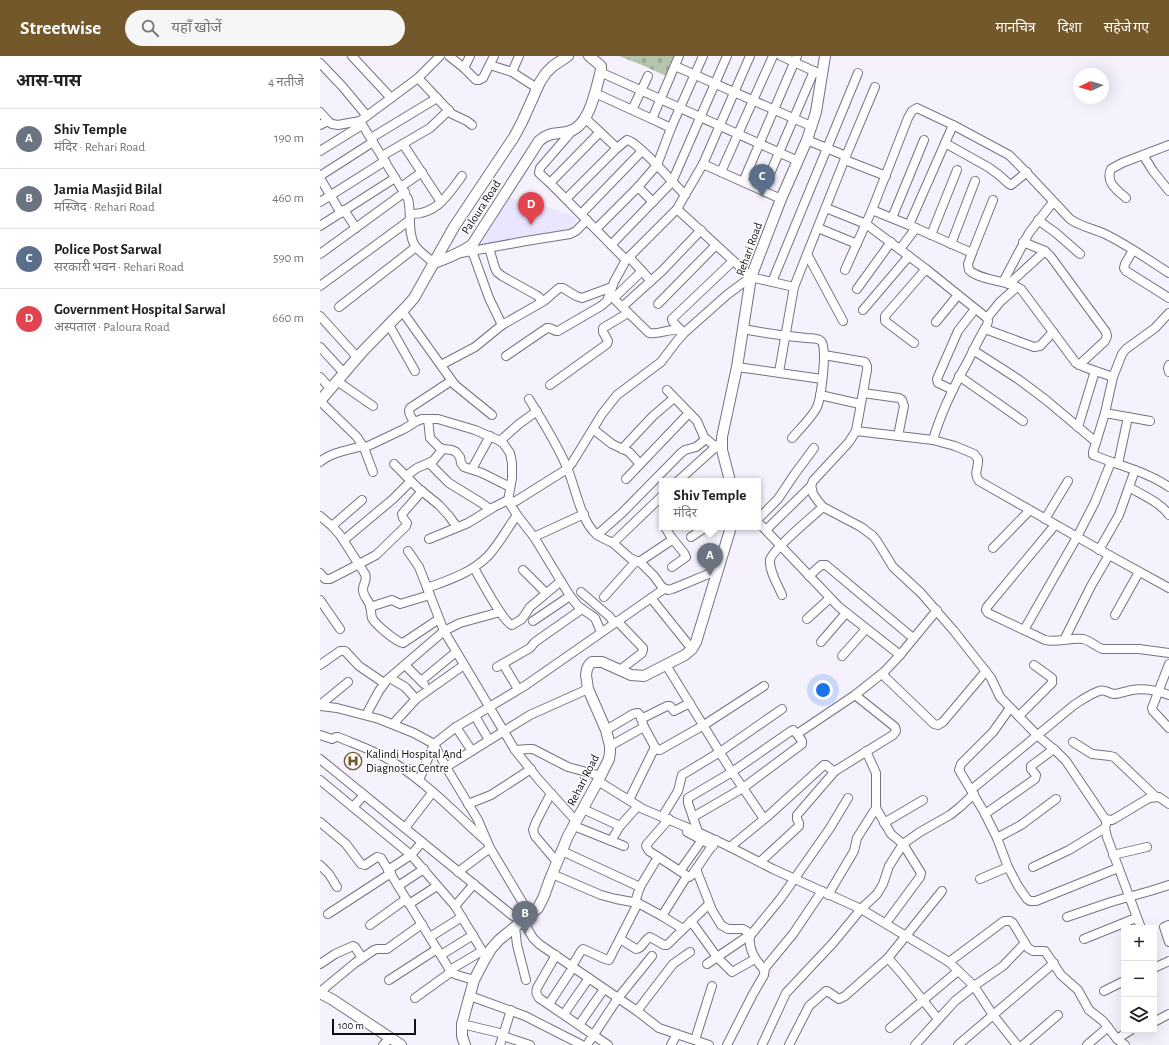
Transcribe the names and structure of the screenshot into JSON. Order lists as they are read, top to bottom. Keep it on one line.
{"streets":{"main road":["Paloura Road","Rehari Road"]},"places":{"hospital":["Kalindi Hospital And Diagnostic Centre"]},"scale_bar":"100 m","north":"left","page":{"header":"Streetwise","search":"यहाँ खोजें","nav":["मानचित्र","दिशा","सहेजे गए"],"heading":["आस-पास","4 नतीजे"],"list":[{"mark":"A","name":"Shiv Temple","note":"मंदिर · Rehari Road","value":"190 m"},{"mark":"B","name":"Jamia Masjid Bilal","note":"मस्जिद · Rehari Road","value":"460 m"},{"mark":"C","name":"Police Post Sarwal","note":"सरकारी भवन · Rehari Road","value":"590 m"},{"mark":"D","name":"Government Hospital Sarwal","note":"अस्पताल · Paloura Road","value":"660 m"}],"pins":["C","D","A","B"],"popup":["Shiv Temple","मंदिर"],"map_buttons":["+","−"],"scale":"100 m"}}
